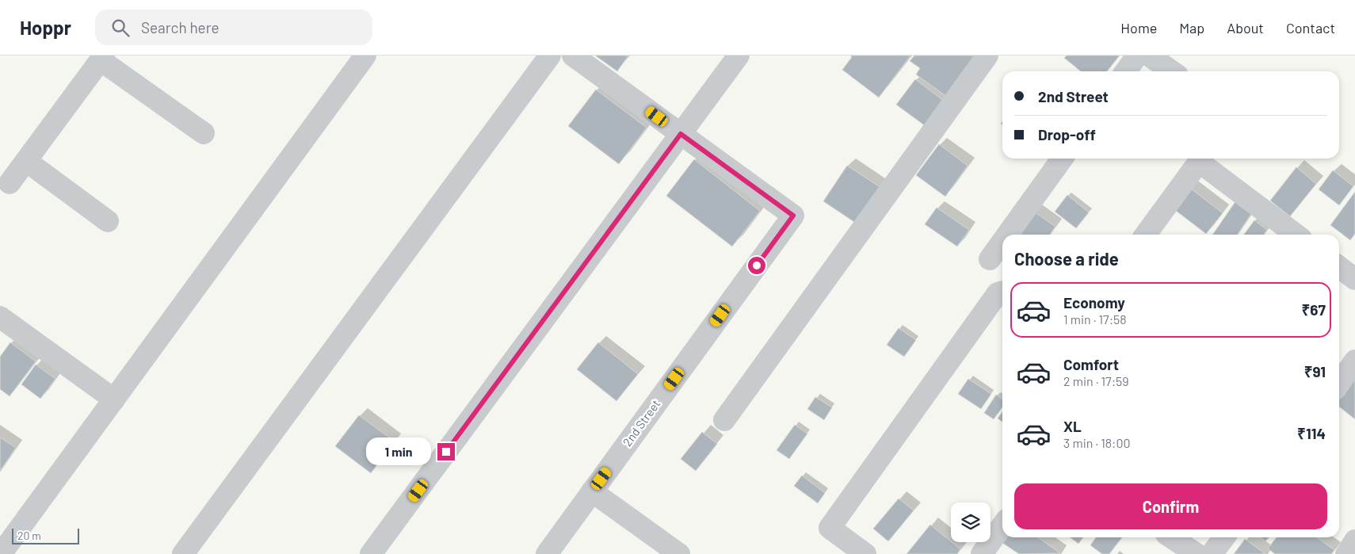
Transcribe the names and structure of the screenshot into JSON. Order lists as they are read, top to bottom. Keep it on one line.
{"streets":{"street":["2nd Street"]},"scale_bar":"20 m","page":{"header":"Hoppr","search":"Search here","nav":["Home","Map","About","Contact"],"banner":["2nd Street","Drop-off"],"heading":"Choose a ride","list":[{"name":"Economy","note":"1 min · 17:58","value":"₹67"},{"name":"Comfort","note":"2 min · 17:59","value":"₹91"},{"name":"XL","note":"3 min · 18:00","value":"₹114"}],"bubble":"1 min","buttons":"Confirm","scale":"20 m"}}
